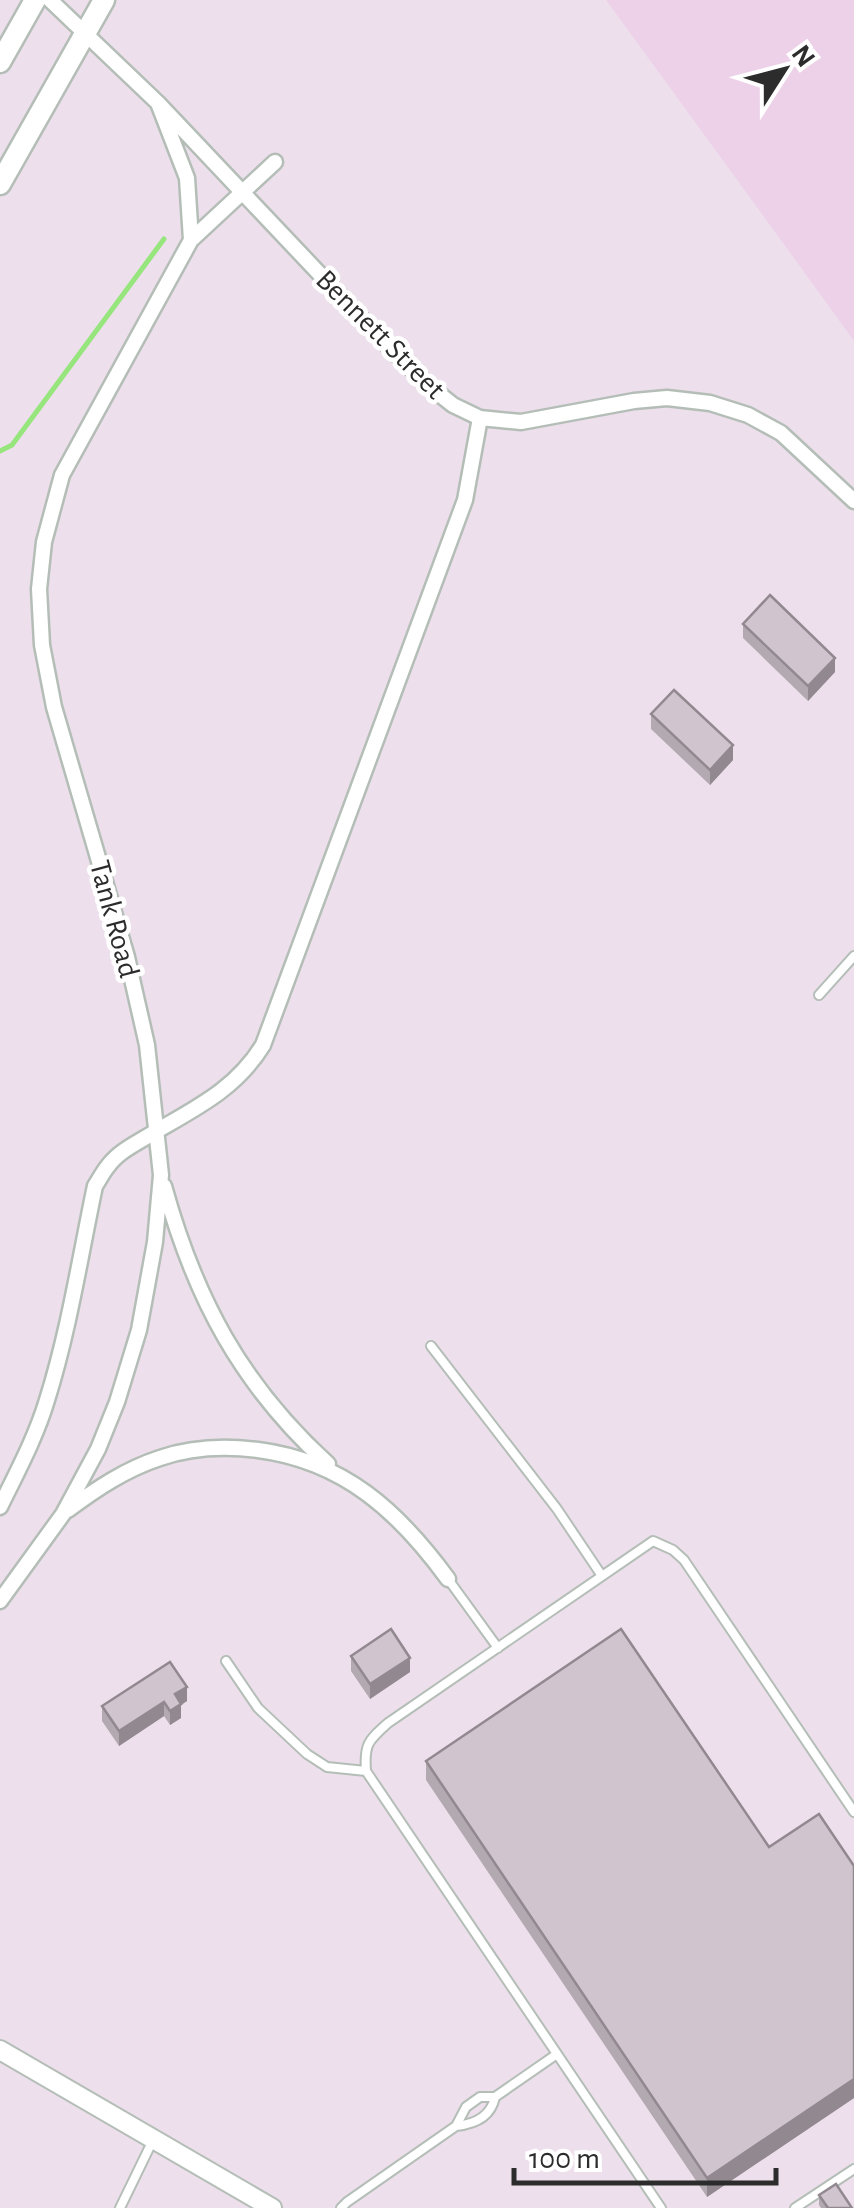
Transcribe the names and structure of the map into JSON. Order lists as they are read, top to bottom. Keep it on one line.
{"streets":{"street":["Bennett Street","Tank Road"]},"crossings":[["Bennett Street","Tank Road"]],"scale_bar":"100 m","north":"top right"}
